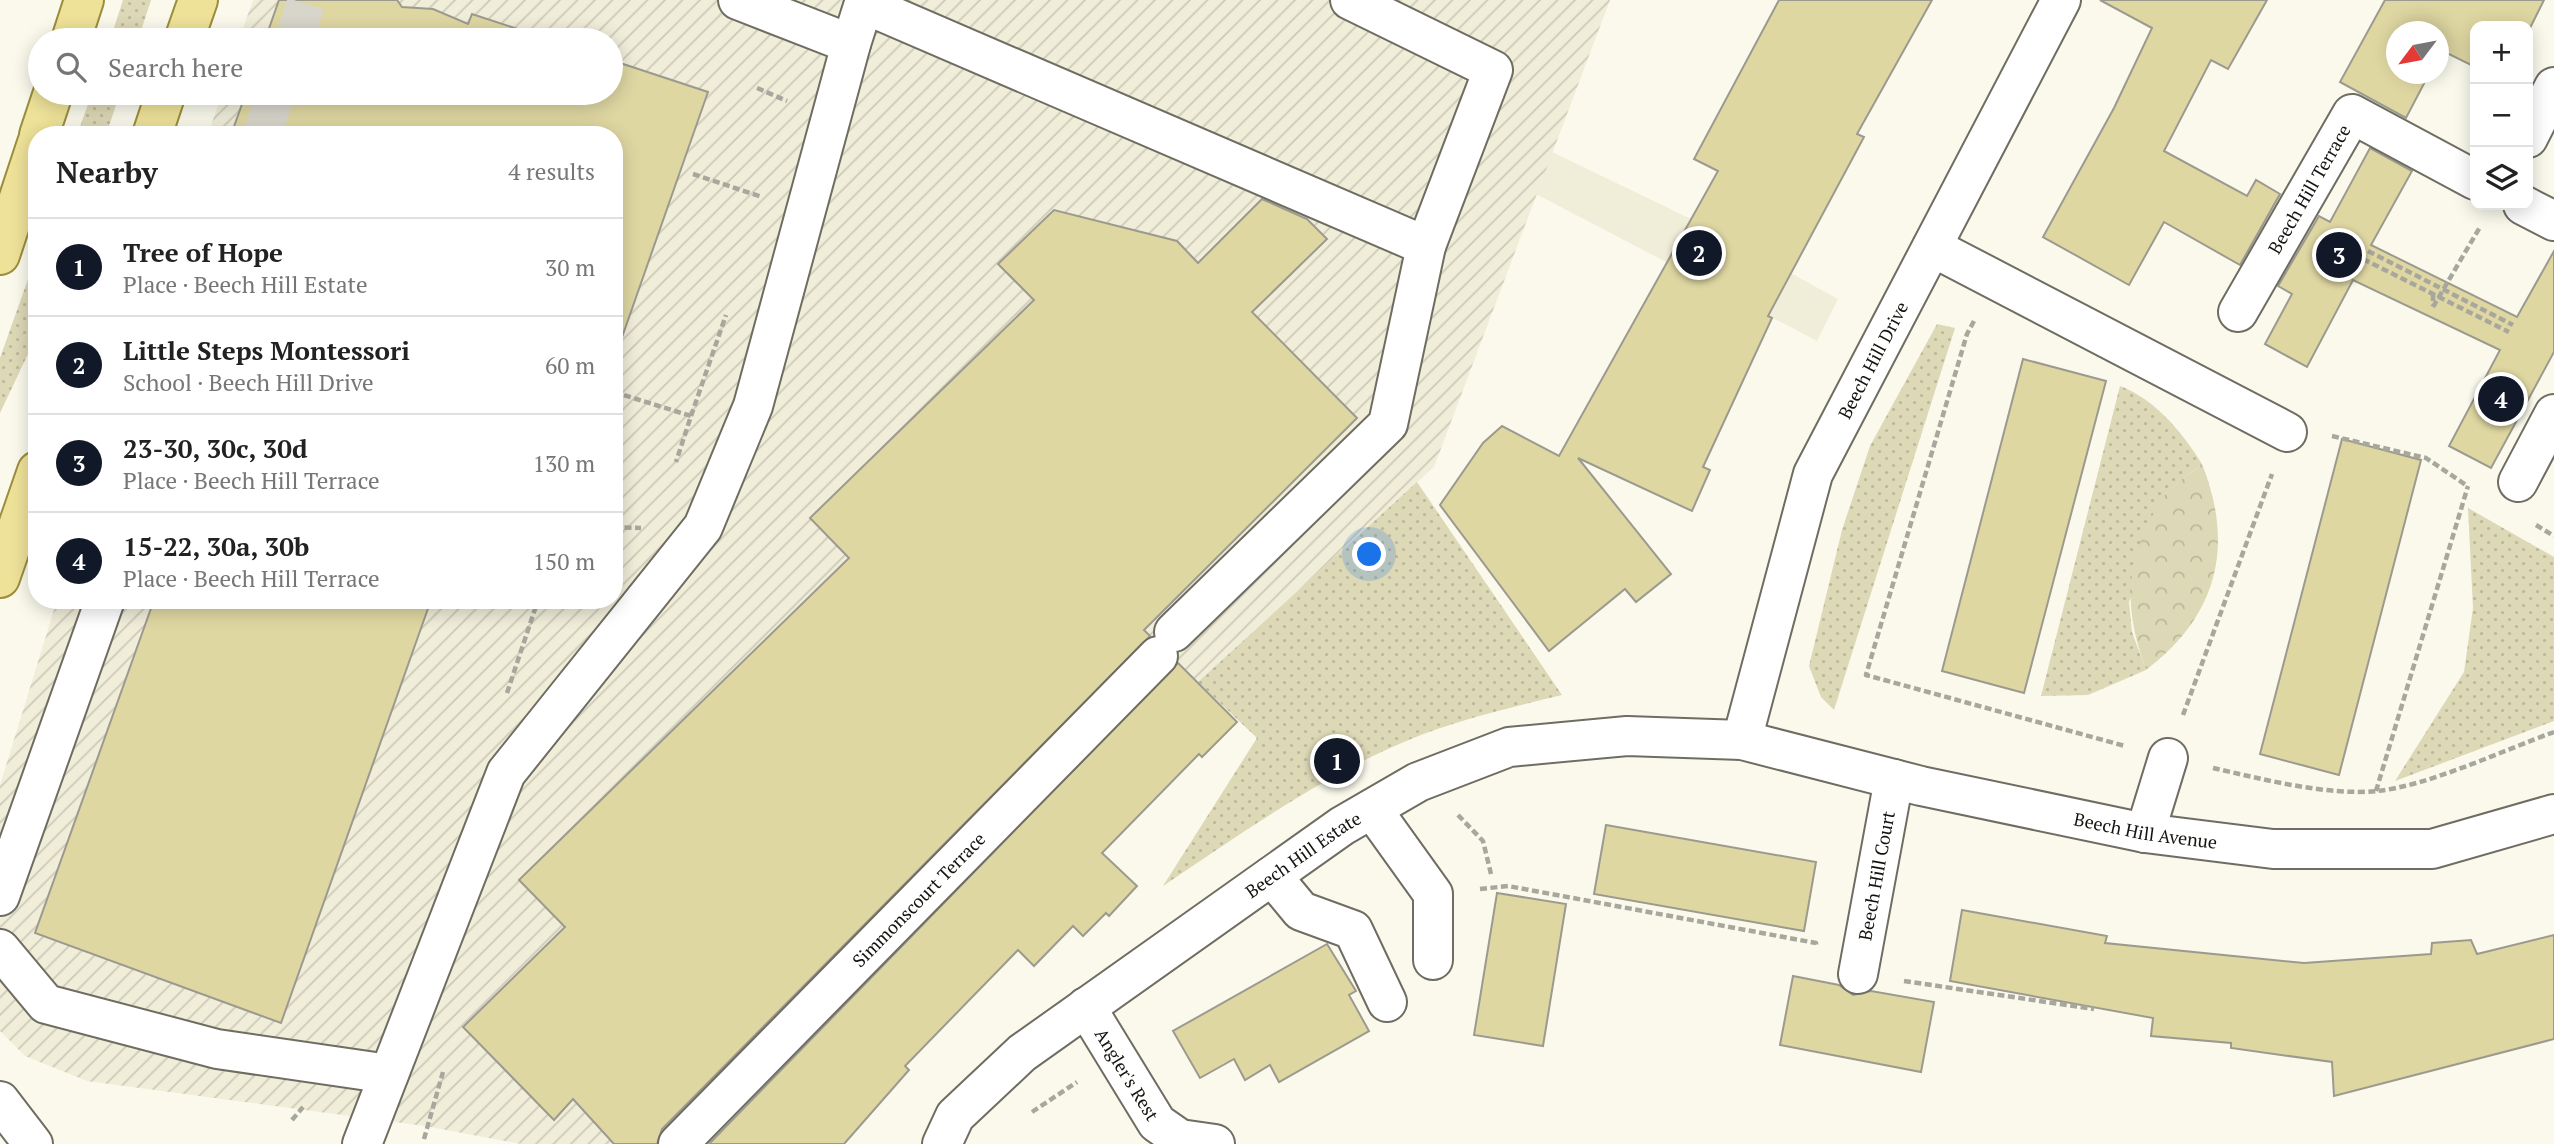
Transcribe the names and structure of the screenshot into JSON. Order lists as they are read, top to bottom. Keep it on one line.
{"streets":{"street":["Beech Hill Terrace","Beech Hill Drive","Beech Hill Avenue","Beech Hill Estate","Beech Hill Court","Simmonscourt Terrace","Angler's Rest"]},"crossings":[["Beech Hill Drive","Beech Hill Avenue"],["Beech Hill Drive","Beech Hill Estate"],["Beech Hill Avenue","Beech Hill Estate"],["Beech Hill Avenue","Beech Hill Court"],["Beech Hill Estate","Angler's Rest"]],"north":"bottom left","page":{"map_buttons":["+","−"],"search":"Search here","heading":["Nearby","4 results"],"list":[{"mark":"1","name":"Tree of Hope","note":"Place · Beech Hill Estate","value":"30 m"},{"mark":"2","name":"Little Steps Montessori","note":"School · Beech Hill Drive","value":"60 m"},{"mark":"3","name":"23-30, 30c, 30d","note":"Place · Beech Hill Terrace","value":"130 m"},{"mark":"4","name":"15-22, 30a, 30b","note":"Place · Beech Hill Terrace","value":"150 m"}],"pins":["2","3","4","1"]}}
